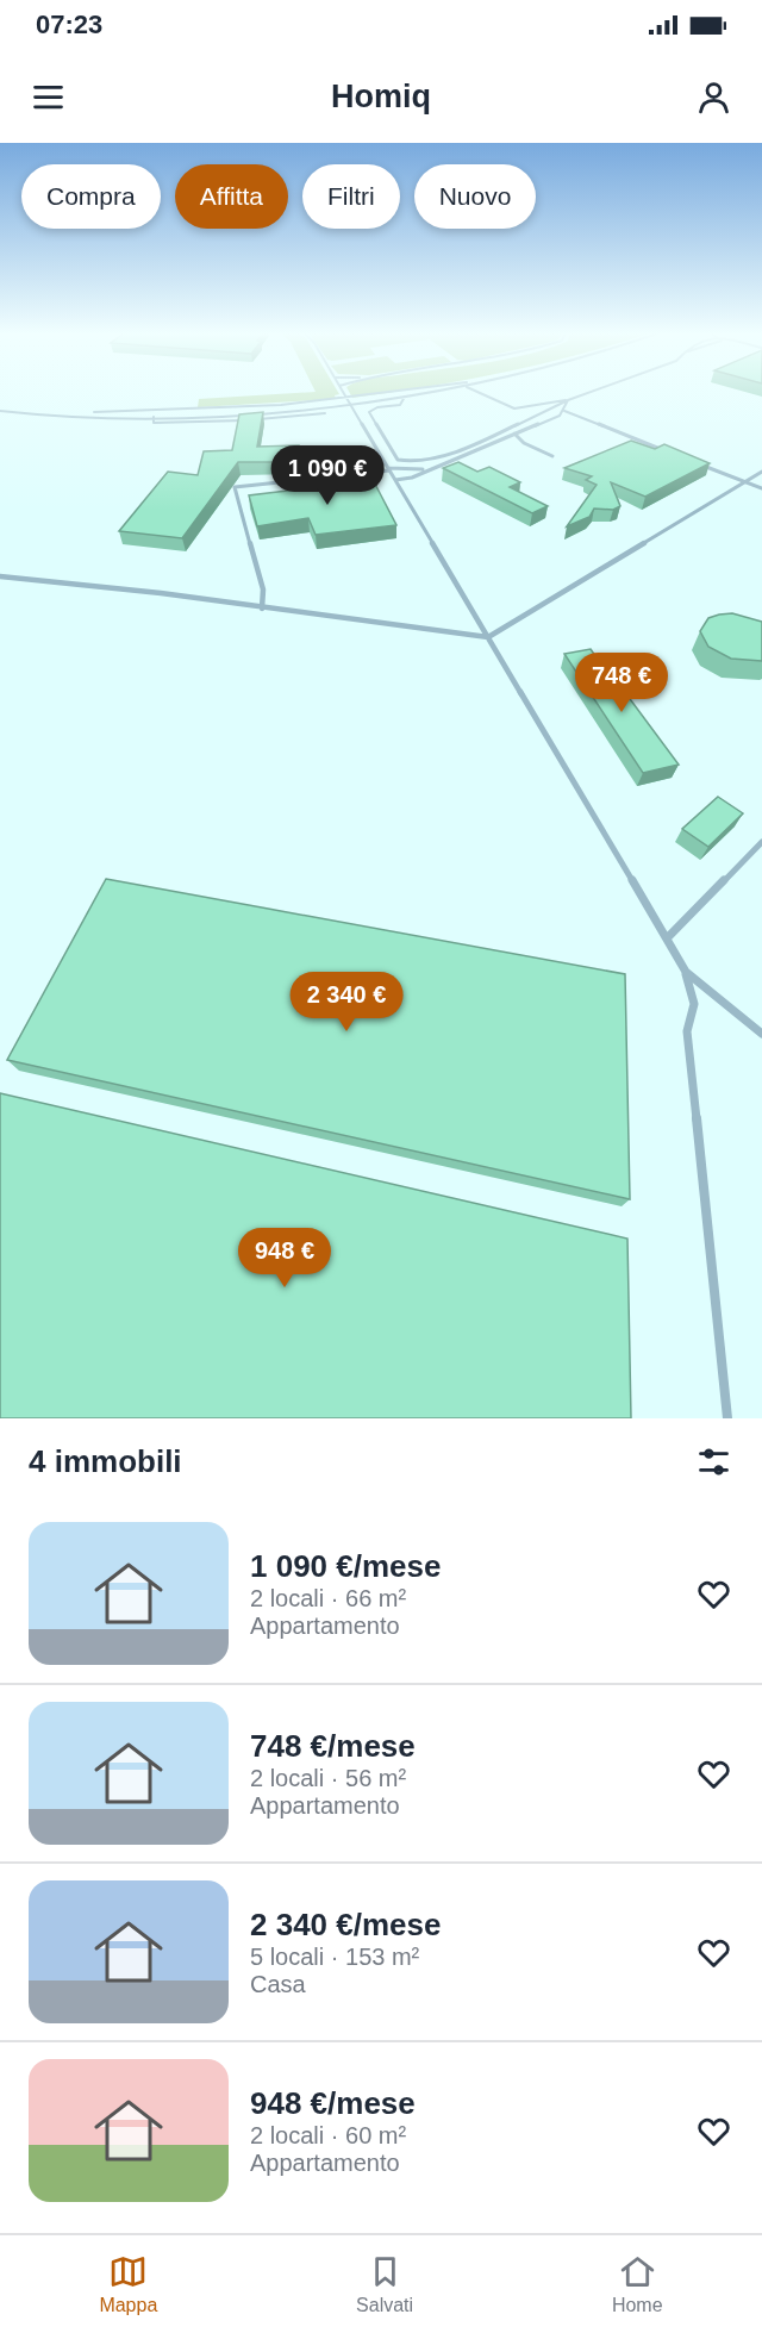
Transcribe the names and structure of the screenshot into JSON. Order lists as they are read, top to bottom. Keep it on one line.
{"page":{"status":"07:23","header":"Homiq","chip":["Compra","Affitta","Filtri","Nuovo"],"price":["1 090 €","748 €","2 340 €","948 €"],"heading":"4 immobili","list":[{"name":"1 090 €/mese","note":"2 locali · 66 m² · Appartamento"},{"name":"748 €/mese","note":"2 locali · 56 m² · Appartamento"},{"name":"2 340 €/mese","note":"5 locali · 153 m² · Casa"},{"name":"948 €/mese","note":"2 locali · 60 m² · Appartamento"}],"tabs":["Mappa","Salvati","Home"]}}
